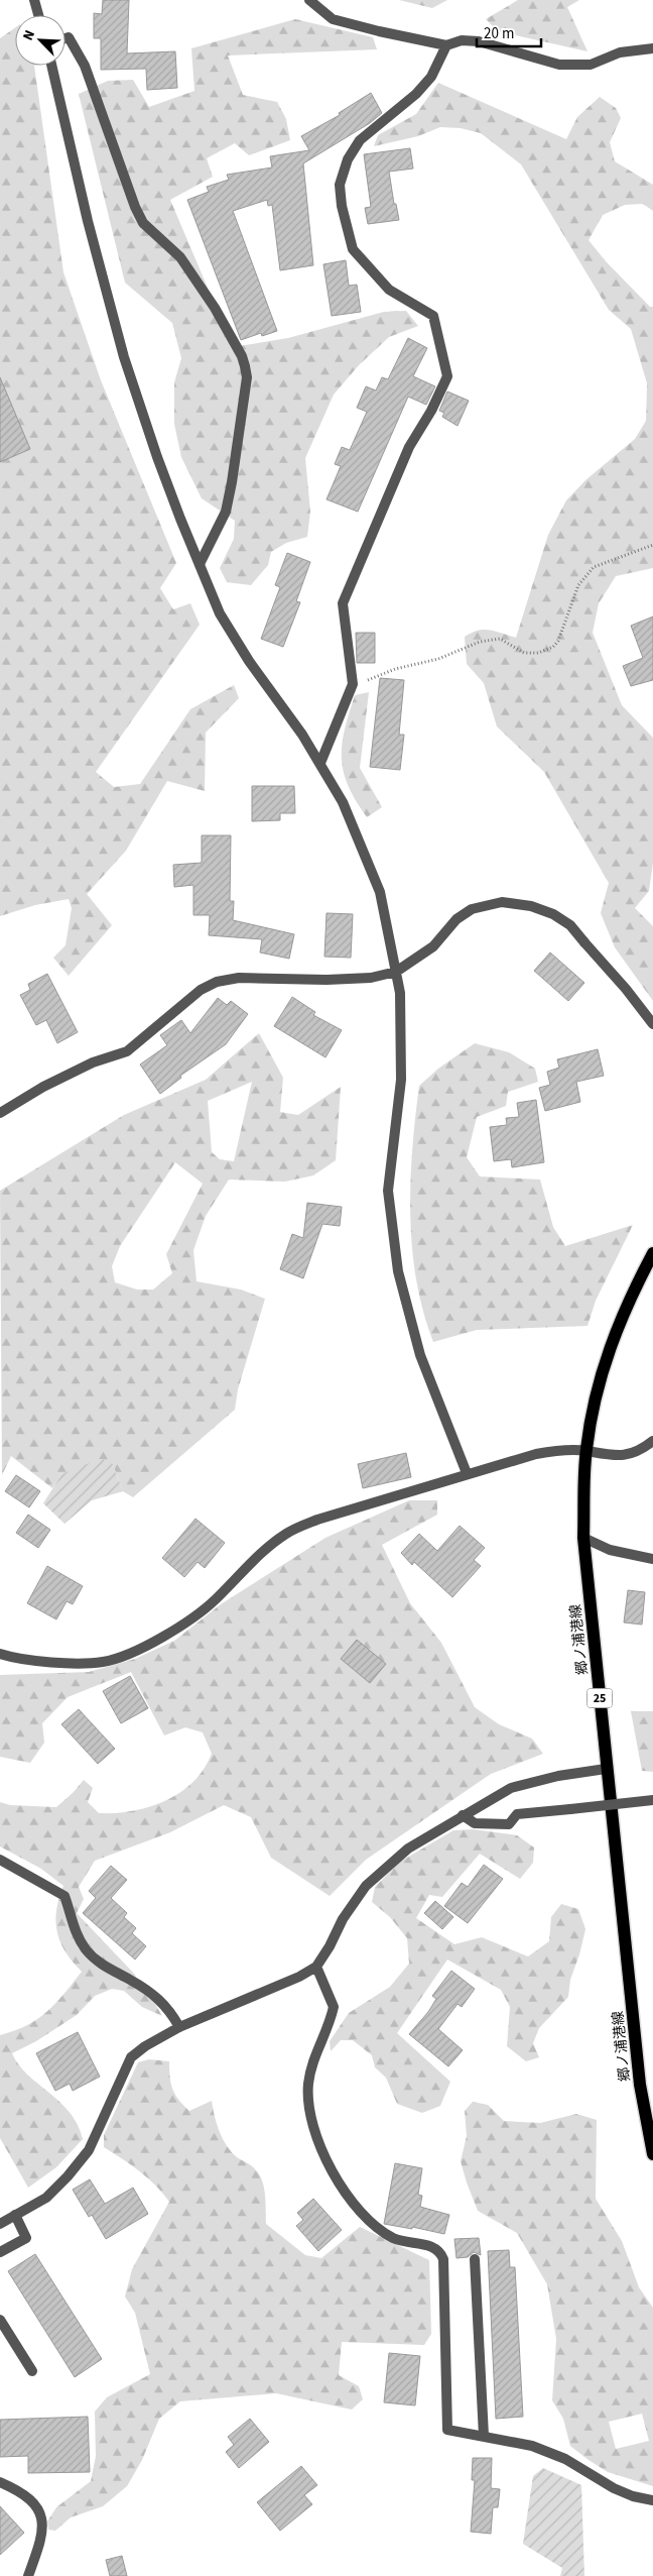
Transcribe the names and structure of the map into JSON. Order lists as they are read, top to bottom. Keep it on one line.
{"streets":{"main road":["郷ノ浦港線","25"]},"scale_bar":"20 m","north":"top left"}
